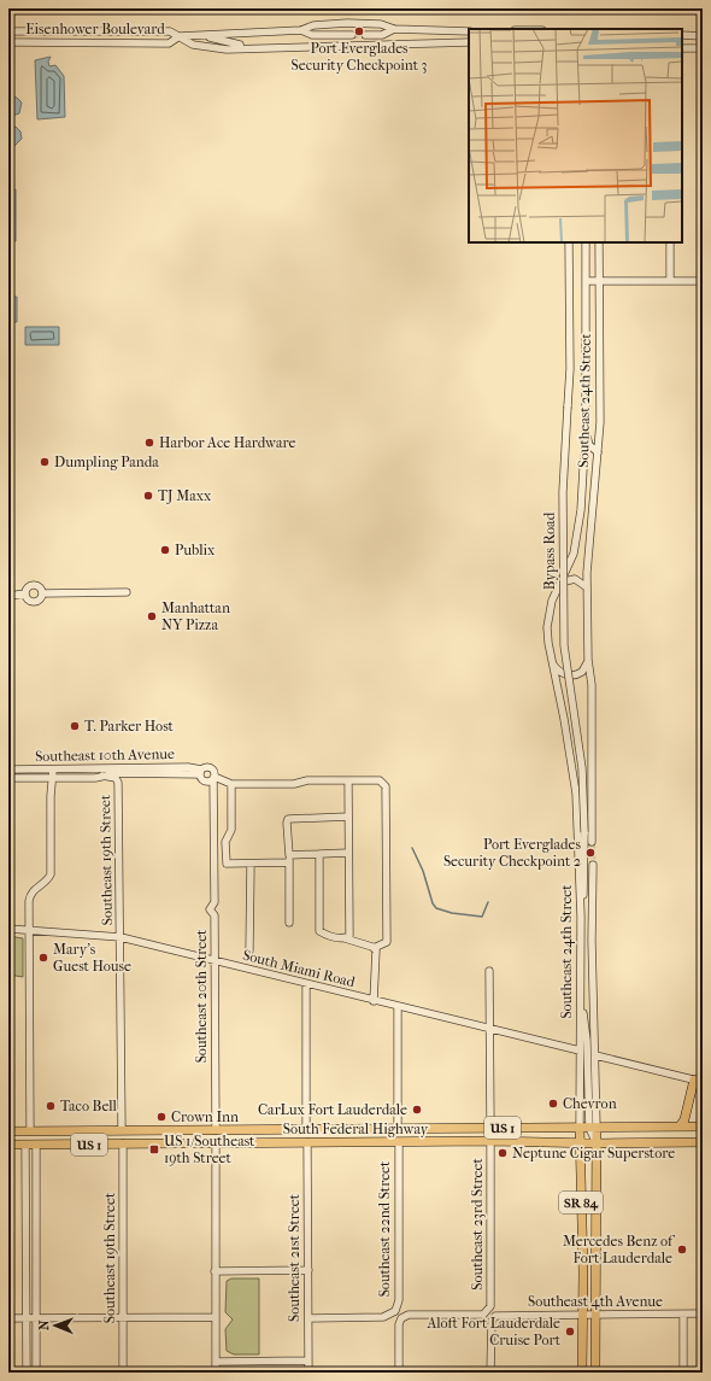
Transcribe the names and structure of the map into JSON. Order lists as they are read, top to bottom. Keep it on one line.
{"streets":{"main road":["US 1","South Federal Highway","SR 84"],"street":["Eisenhower Boulevard","Southeast 24th Street","Bypass Road","Southeast 10th Avenue","Southeast 19th Street","South Miami Road","Southeast 20th Street","Southeast 23rd Street","Southeast 22nd Street","Southeast 21st Street","Southeast 4th Avenue"]},"crossings":[["Southeast 24th Street","Bypass Road"],["Southeast 24th Street","South Miami Road"],["Southeast 24th Street","South Federal Highway"],["Southeast 24th Street","SR 84"],["Southeast 10th Avenue","Southeast 19th Street"],["Southeast 10th Avenue","Southeast 20th Street"],["Southeast 19th Street","South Miami Road"],["Southeast 19th Street","South Federal Highway"],["South Miami Road","Southeast 20th Street"],["Southeast 20th Street","South Federal Highway"],["South Federal Highway","SR 84"],["South Federal Highway","Southeast 23rd Street"],["South Federal Highway","Southeast 22nd Street"],["South Federal Highway","Southeast 21st Street"],["SR 84","Southeast 4th Avenue"],["Southeast 22nd Street","Southeast 21st Street"]],"places":{"other":["Port Everglades Security Checkpoint 3","Harbor Ace Hardware","Dumpling Panda","TJ Maxx","Publix","Manhattan NY Pizza","T. Parker Host","Port Everglades Security Checkpoint 2","Mary's Guest House","Chevron","Taco Bell","CarLux Fort Lauderdale","Crown Inn","Neptune Cigar Superstore","Mercedes Benz of Fort Lauderdale","Aloft Fort Lauderdale Cruise Port"],"transit":["US 1/Southeast 19th Street"]},"north":"left"}
